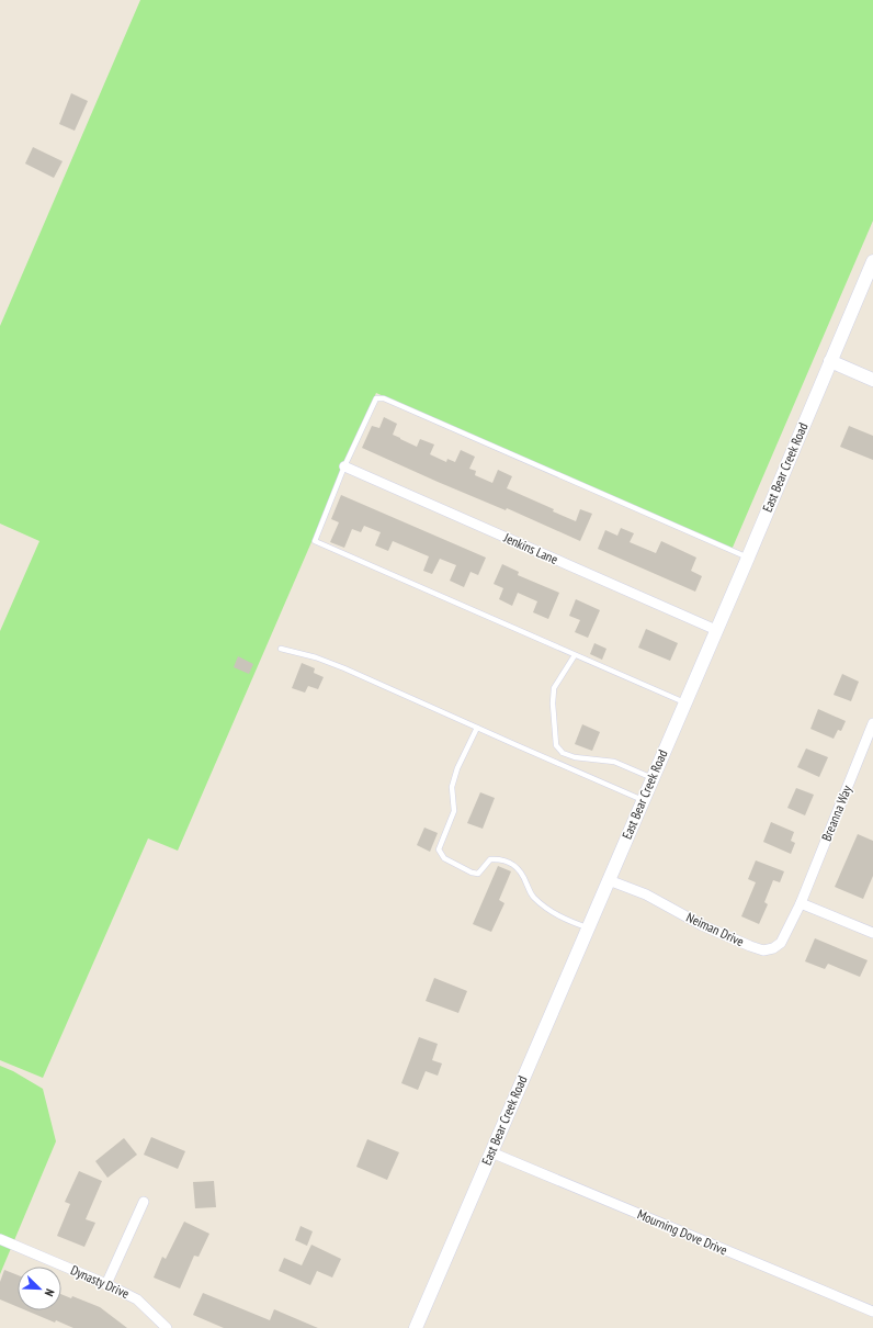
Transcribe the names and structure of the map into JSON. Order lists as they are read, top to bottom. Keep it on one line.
{"streets":{"main road":["East Bear Creek Road"],"street":["Jenkins Lane","Breanna Way","Neiman Drive","Mourning Dove Drive","Dynasty Drive"]},"crossings":[["East Bear Creek Road","Jenkins Lane"],["East Bear Creek Road","Neiman Drive"],["East Bear Creek Road","Mourning Dove Drive"],["Breanna Way","Neiman Drive"]],"north":"bottom right"}
